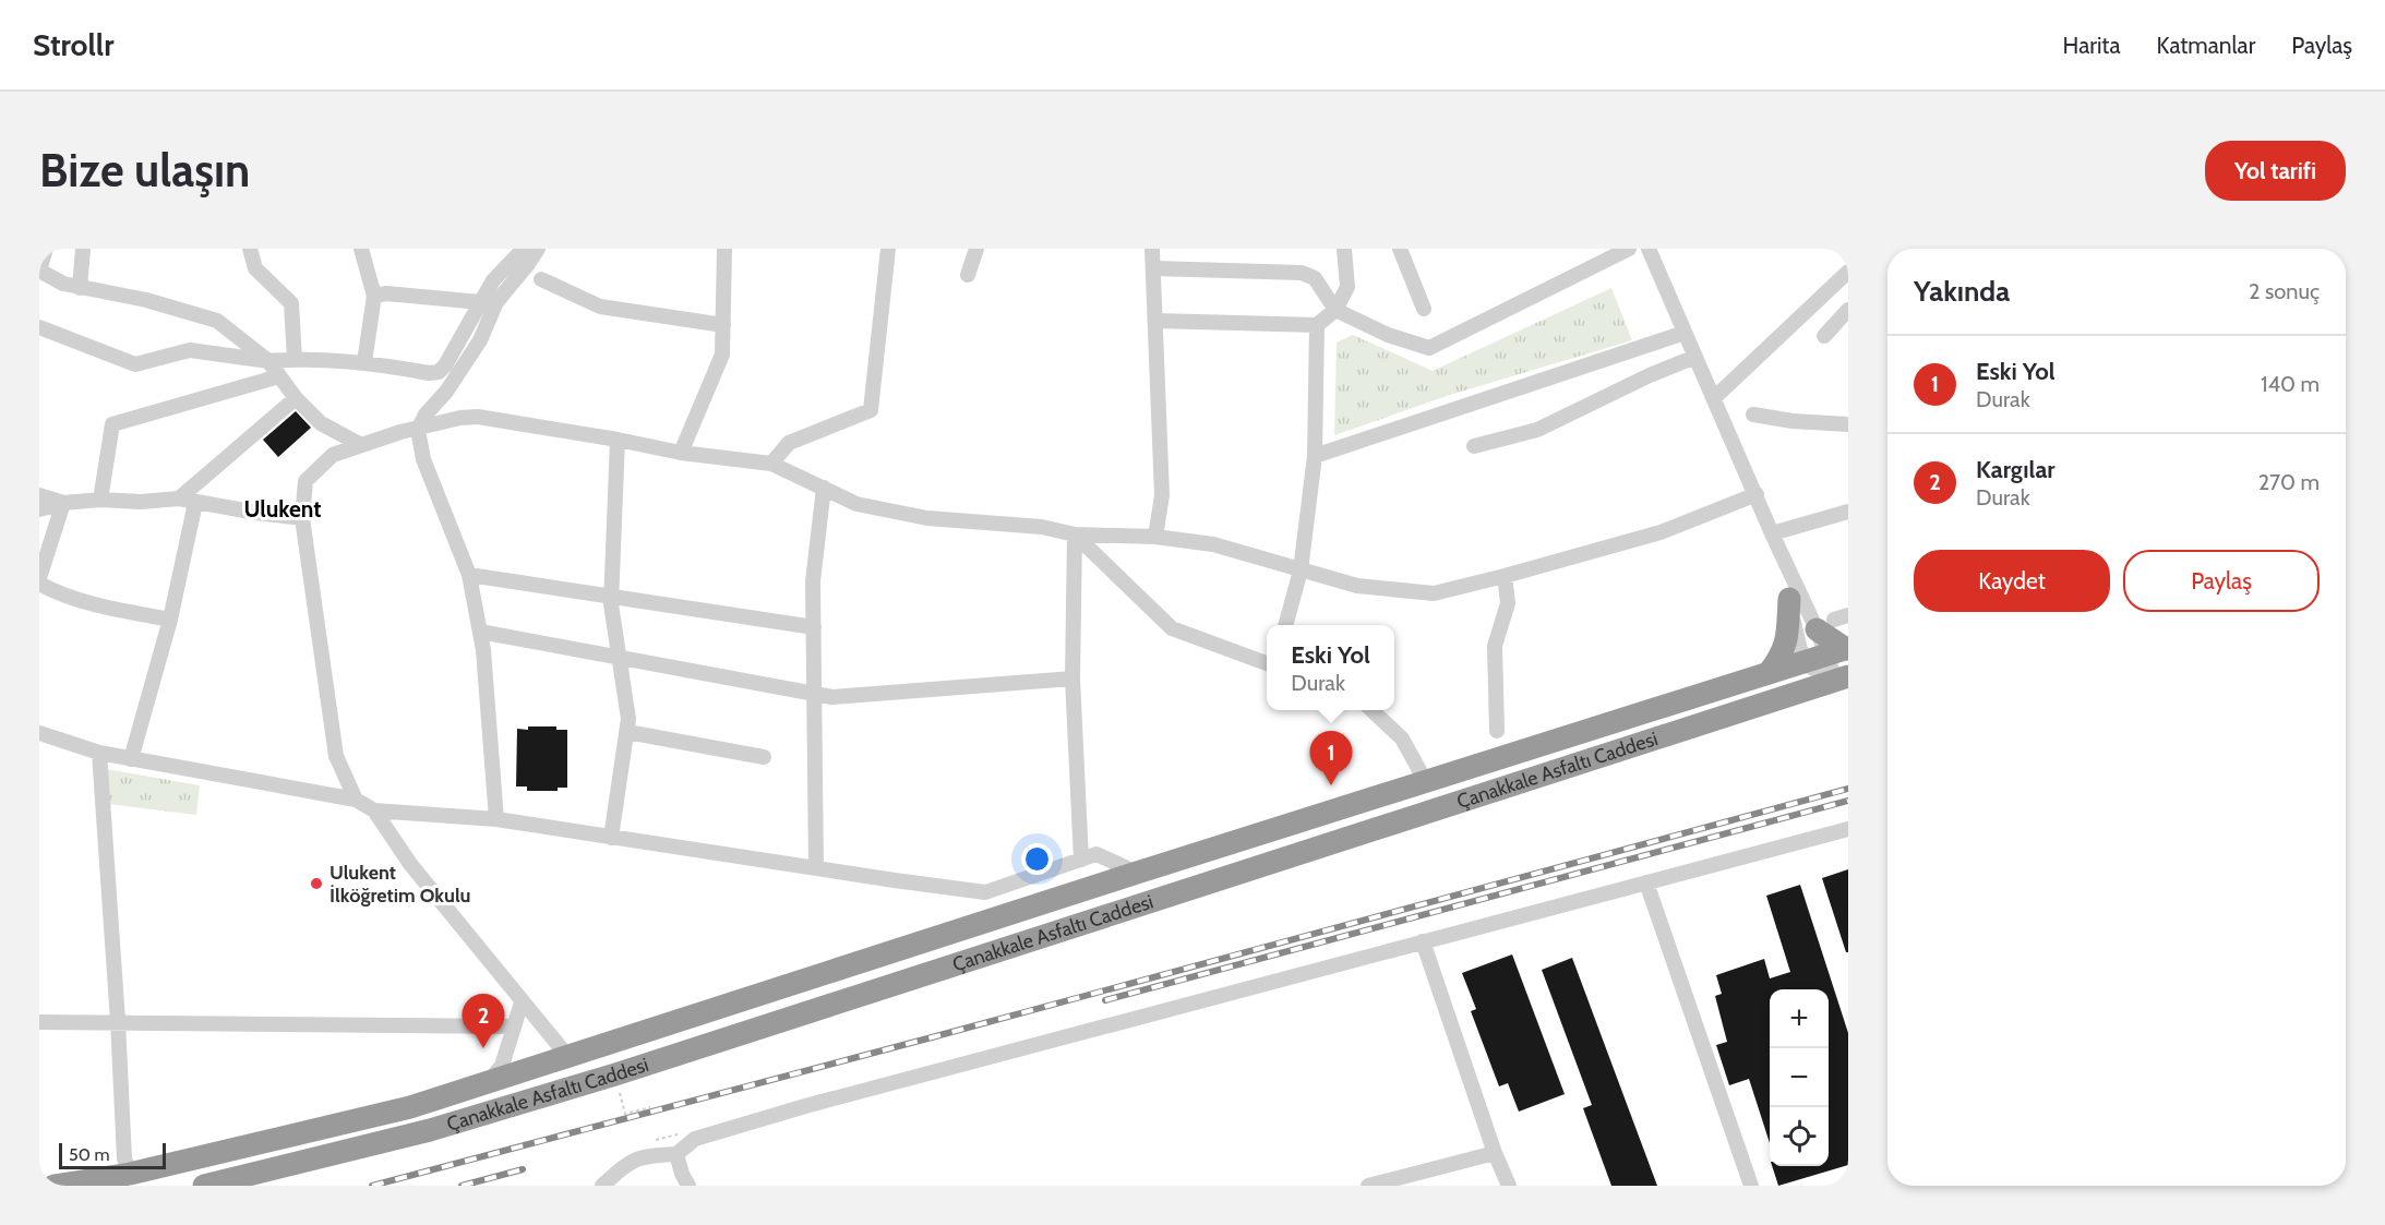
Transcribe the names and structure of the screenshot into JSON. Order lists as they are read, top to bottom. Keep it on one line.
{"streets":{"highway":["Çanakkale Asfaltı Caddesi"]},"districts":["Ulukent"],"places":["Ulukent İlköğretim Okulu"],"scale_bar":"50 m","page":{"header":"Strollr","nav":["Harita","Katmanlar","Paylaş"],"buttons":["Yol tarifi",["Kaydet","Paylaş"]],"title":"Bize ulaşın","heading":["Yakında","2 sonuç"],"list":[{"mark":"1","name":"Eski Yol","note":"Durak","value":"140 m"},{"mark":"2","name":"Kargılar","note":"Durak","value":"270 m"}],"popup":["Eski Yol","Durak"],"pins":["1","2"],"map_buttons":["+","−"],"scale":"50 m"}}
